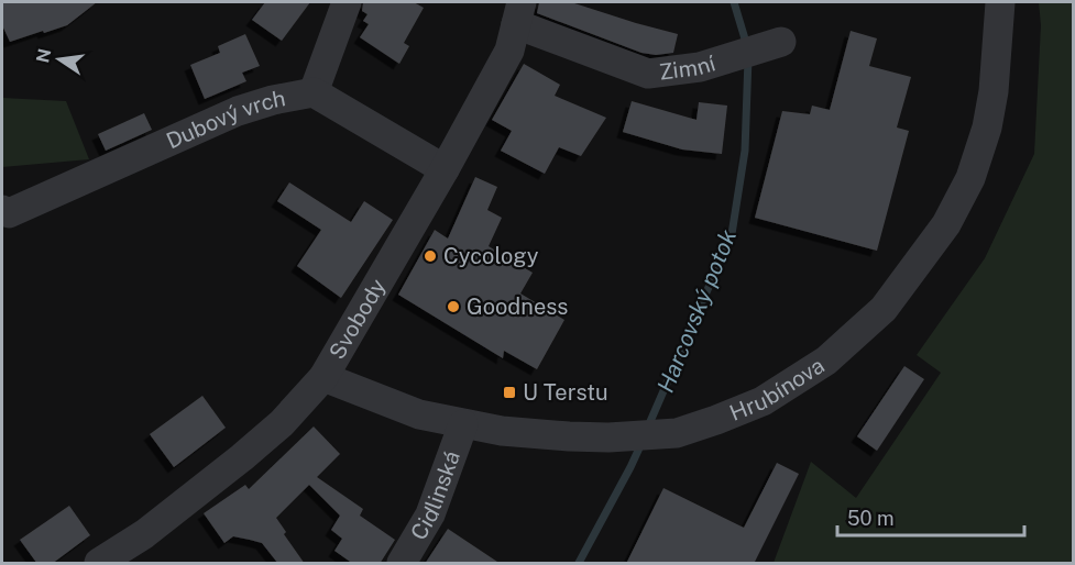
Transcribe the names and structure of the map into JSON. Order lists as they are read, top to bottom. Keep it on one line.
{"streets":{"street":["Zimní","Dubový vrch","Svobody","Hrubínova","Cidlinská"]},"crossings":[["Zimní","Svobody"],["Dubový vrch","Svobody"],["Svobody","Hrubínova"],["Hrubínova","Cidlinská"]],"water":["Harcovský potok"],"places":{"other":["Cycology","Goodness"],"transit":["U Terstu"]},"scale_bar":"50 m","north":"left"}
